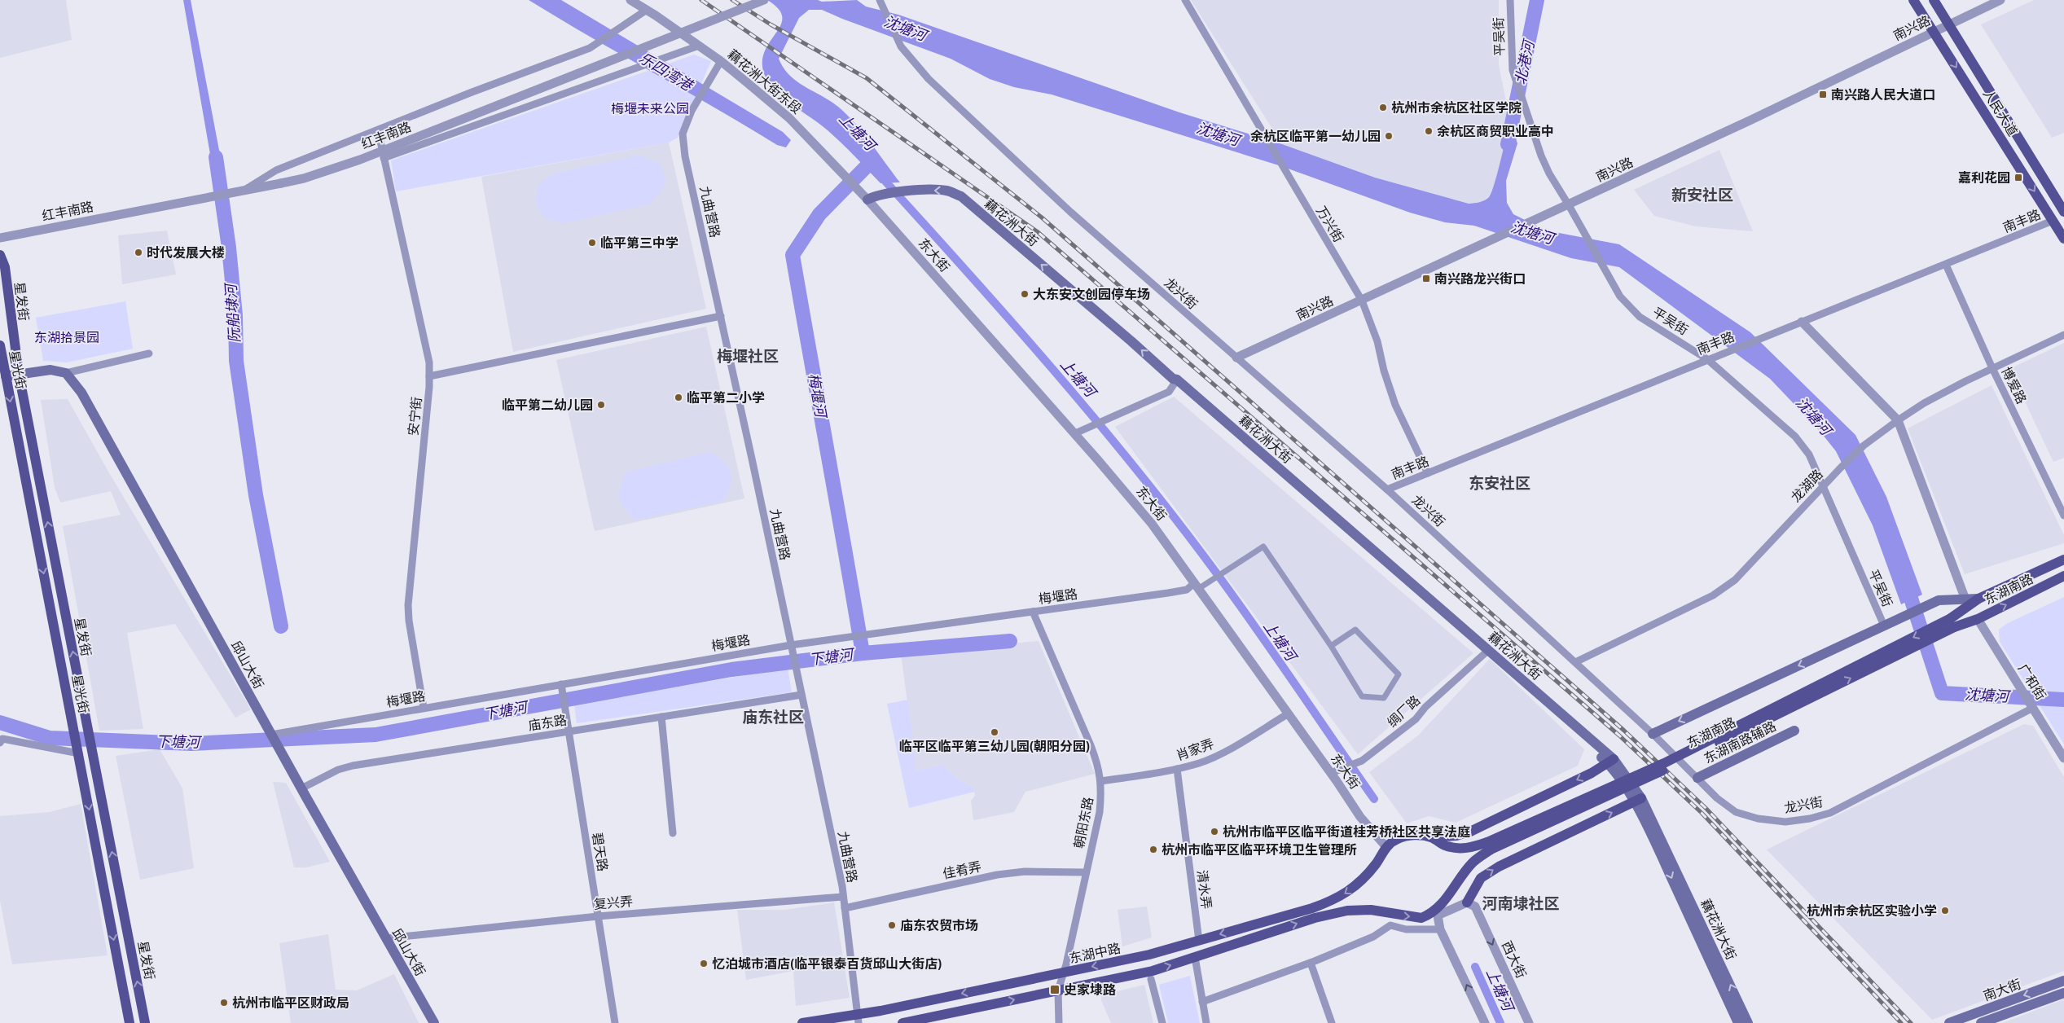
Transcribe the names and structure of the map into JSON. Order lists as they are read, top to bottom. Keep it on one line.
{"streets":{"main road":["人民大道","藕花洲大街","星发街","星光街","东湖南路","邱山大街","东湖南路辅路","东湖中路","南大街"],"street":["南兴路","平吴街","藕花洲大街东段","红丰南路","九曲营路","南丰路","万兴街","东大街","龙兴街","博爱路","安宁街","龙湖路","梅堰路","广和街","绸厂路","庙东路","肖家弄","朝阳东路","碧天路","佳肴弄","清水弄","复兴弄","西大街"]},"crossings":[["南兴路","平吴街"],["南兴路","人民大道"],["南兴路","万兴街"],["南兴路","龙兴街"],["平吴街","南丰路"],["平吴街","龙湖路"],["藕花洲大街东段","九曲营路"],["藕花洲大街东段","藕花洲大街"],["藕花洲大街东段","东大街"],["人民大道","南丰路"],["九曲营路","梅堰路"],["九曲营路","庙东路"],["九曲营路","佳肴弄"],["九曲营路","复兴弄"],["九曲营路","东湖中路"],["南丰路","万兴街"],["南丰路","龙兴街"],["南丰路","博爱路"],["藕花洲大街","东大街"],["藕花洲大街","绸厂路"],["东大街","梅堰路"],["东大街","绸厂路"],["东大街","肖家弄"],["东大街","东湖中路"],["龙兴街","龙湖路"],["龙兴街","广和街"],["龙兴街","东湖南路辅路"],["博爱路","龙湖路"],["安宁街","梅堰路"],["东湖南路","广和街"],["梅堰路","邱山大街"],["梅堰路","朝阳东路"],["梅堰路","碧天路"],["邱山大街","庙东路"],["邱山大街","复兴弄"],["庙东路","碧天路"],["肖家弄","朝阳东路"],["肖家弄","清水弄"],["朝阳东路","佳肴弄"],["朝阳东路","东湖中路"],["碧天路","复兴弄"],["清水弄","东湖中路"]],"one_way":["星发街","星光街"],"districts":["新安社区","梅堰社区","东安社区","庙东社区","河南埭社区"],"water":["沈塘河","北港河","乐四湾港","上塘河","阮船埭河","梅堰河","下塘河"],"parks":["梅堰未来公园","东湖拾景园"],"places":{"transit":["南兴路人民大道口","嘉利花园","南兴路龙兴街口","史家埭路"],"other":["杭州市余杭区社区学院","余杭区商贸职业高中","余杭区临平第一幼儿园","临平第三中学","时代发展大楼","大东安文创园停车场","临平第二小学","临平第二幼儿园","临平区临平第三幼儿园(朝阳分园)","杭州市临平区临平街道桂芳桥社区共享法庭","杭州市临平区临平环境卫生管理所","杭州市余杭区实验小学","庙东农贸市场","忆泊城市酒店(临平银泰百货邱山大街店)","杭州市临平区财政局"]}}
